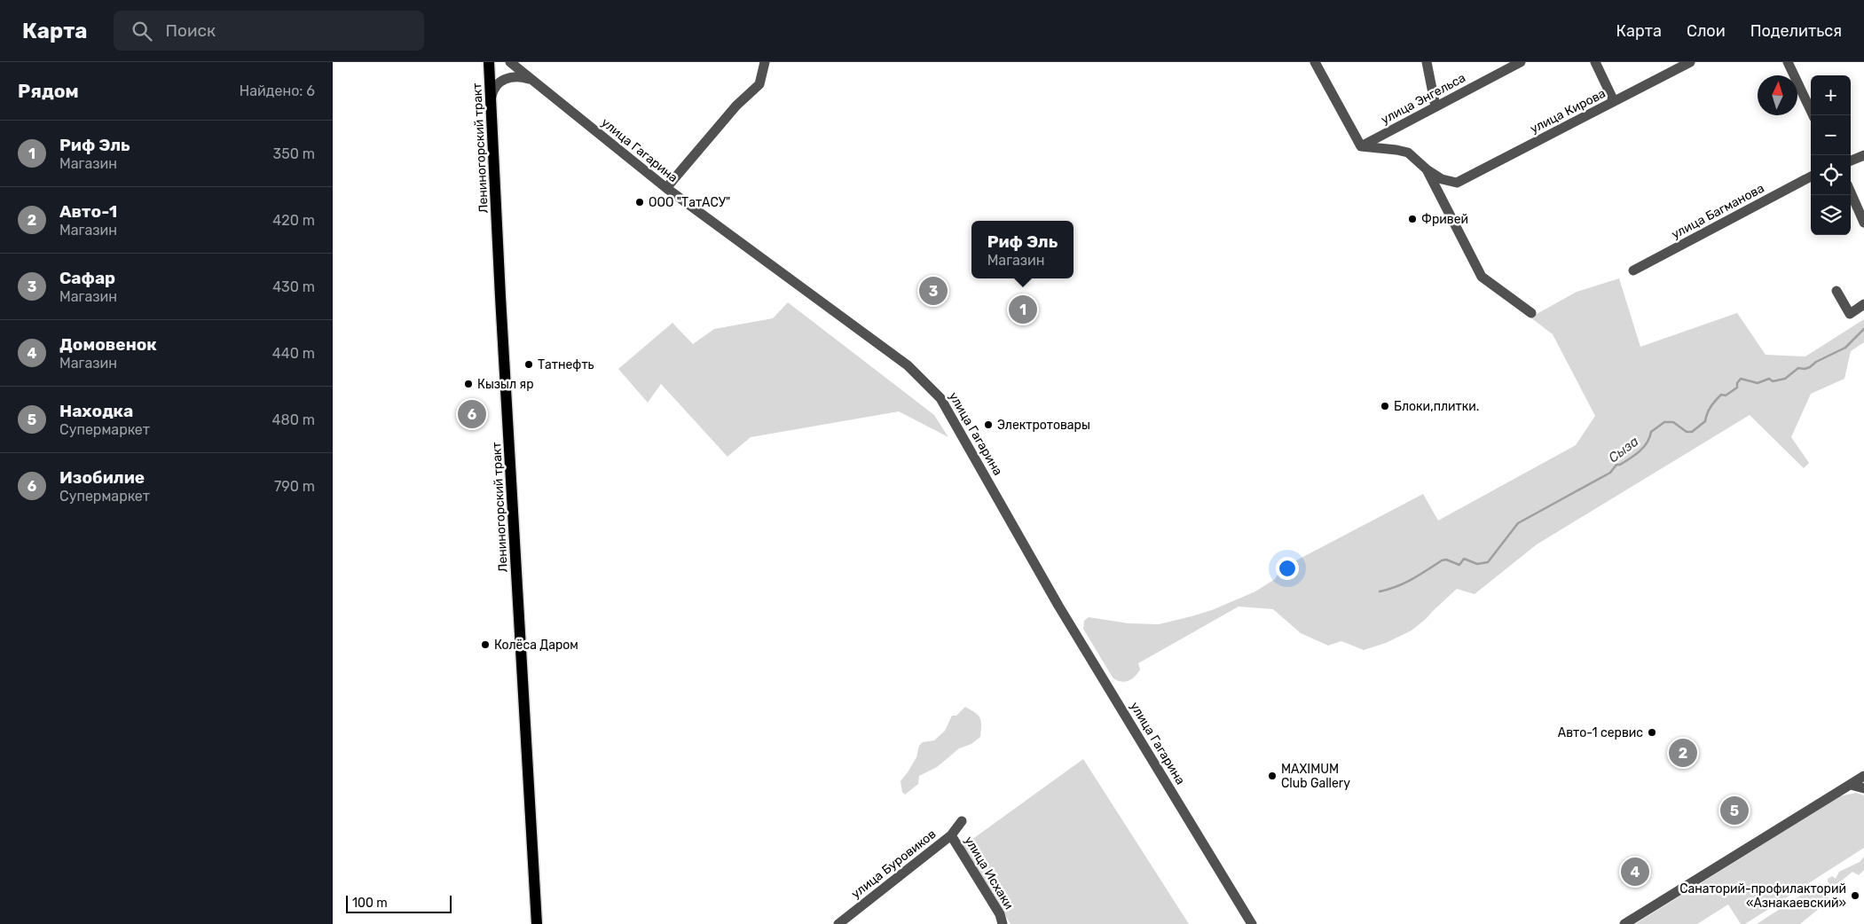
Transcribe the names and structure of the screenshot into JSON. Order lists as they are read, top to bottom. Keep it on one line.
{"streets":{"main road":["Лениногорский тракт"],"street":["улица Энгельса","улица Кирова","улица Гагарина","улица Багманова","улица Буровиков","улица Исхаки"]},"crossings":[["Лениногорский тракт","улица Гагарина"],["улица Буровиков","улица Исхаки"]],"water":["Сыза"],"places":["ООО \"ТатАСУ\"","Фривей","Татнефть","Кызыл яр","Блоки,плитки.","Электротовары","Колёса Даром","Авто-1 сервис","MAXIMUM Club Gallery","Санаторий-профилакторий «Азнакаевский»"],"scale_bar":"100 m","north":"top","page":{"header":"Карта","search":"Поиск","nav":["Карта","Слои","Поделиться"],"heading":["Рядом","Найдено: 6"],"map_buttons":["+","−"],"list":[{"mark":"1","name":"Риф Эль","note":"Магазин","value":"350 m"},{"mark":"2","name":"Авто-1","note":"Магазин","value":"420 m"},{"mark":"3","name":"Сафар","note":"Магазин","value":"430 m"},{"mark":"4","name":"Домовенок","note":"Магазин","value":"440 m"},{"mark":"5","name":"Находка","note":"Супермаркет","value":"480 m"},{"mark":"6","name":"Изобилие","note":"Супермаркет","value":"790 m"}],"popup":["Риф Эль","Магазин"],"pins":["3","1","6","2","5","4"],"scale":"100 m"}}
